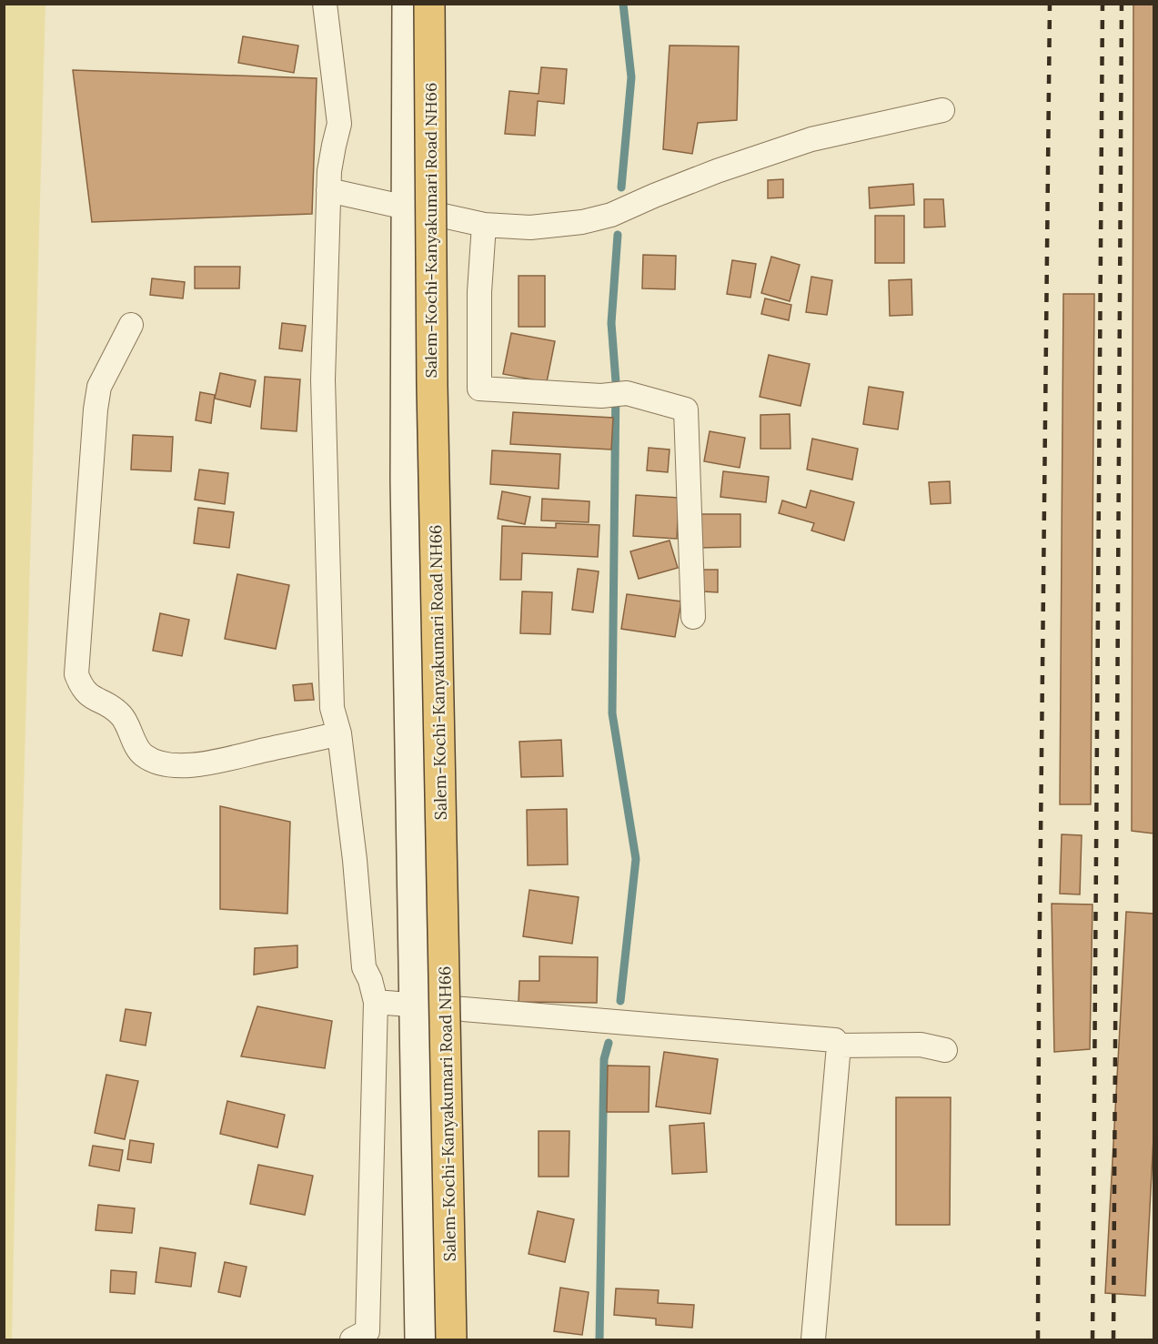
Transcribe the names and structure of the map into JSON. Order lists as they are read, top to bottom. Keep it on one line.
{"streets":{"highway":["Salem-Kochi-Kanyakumari Road NH66"]}}
